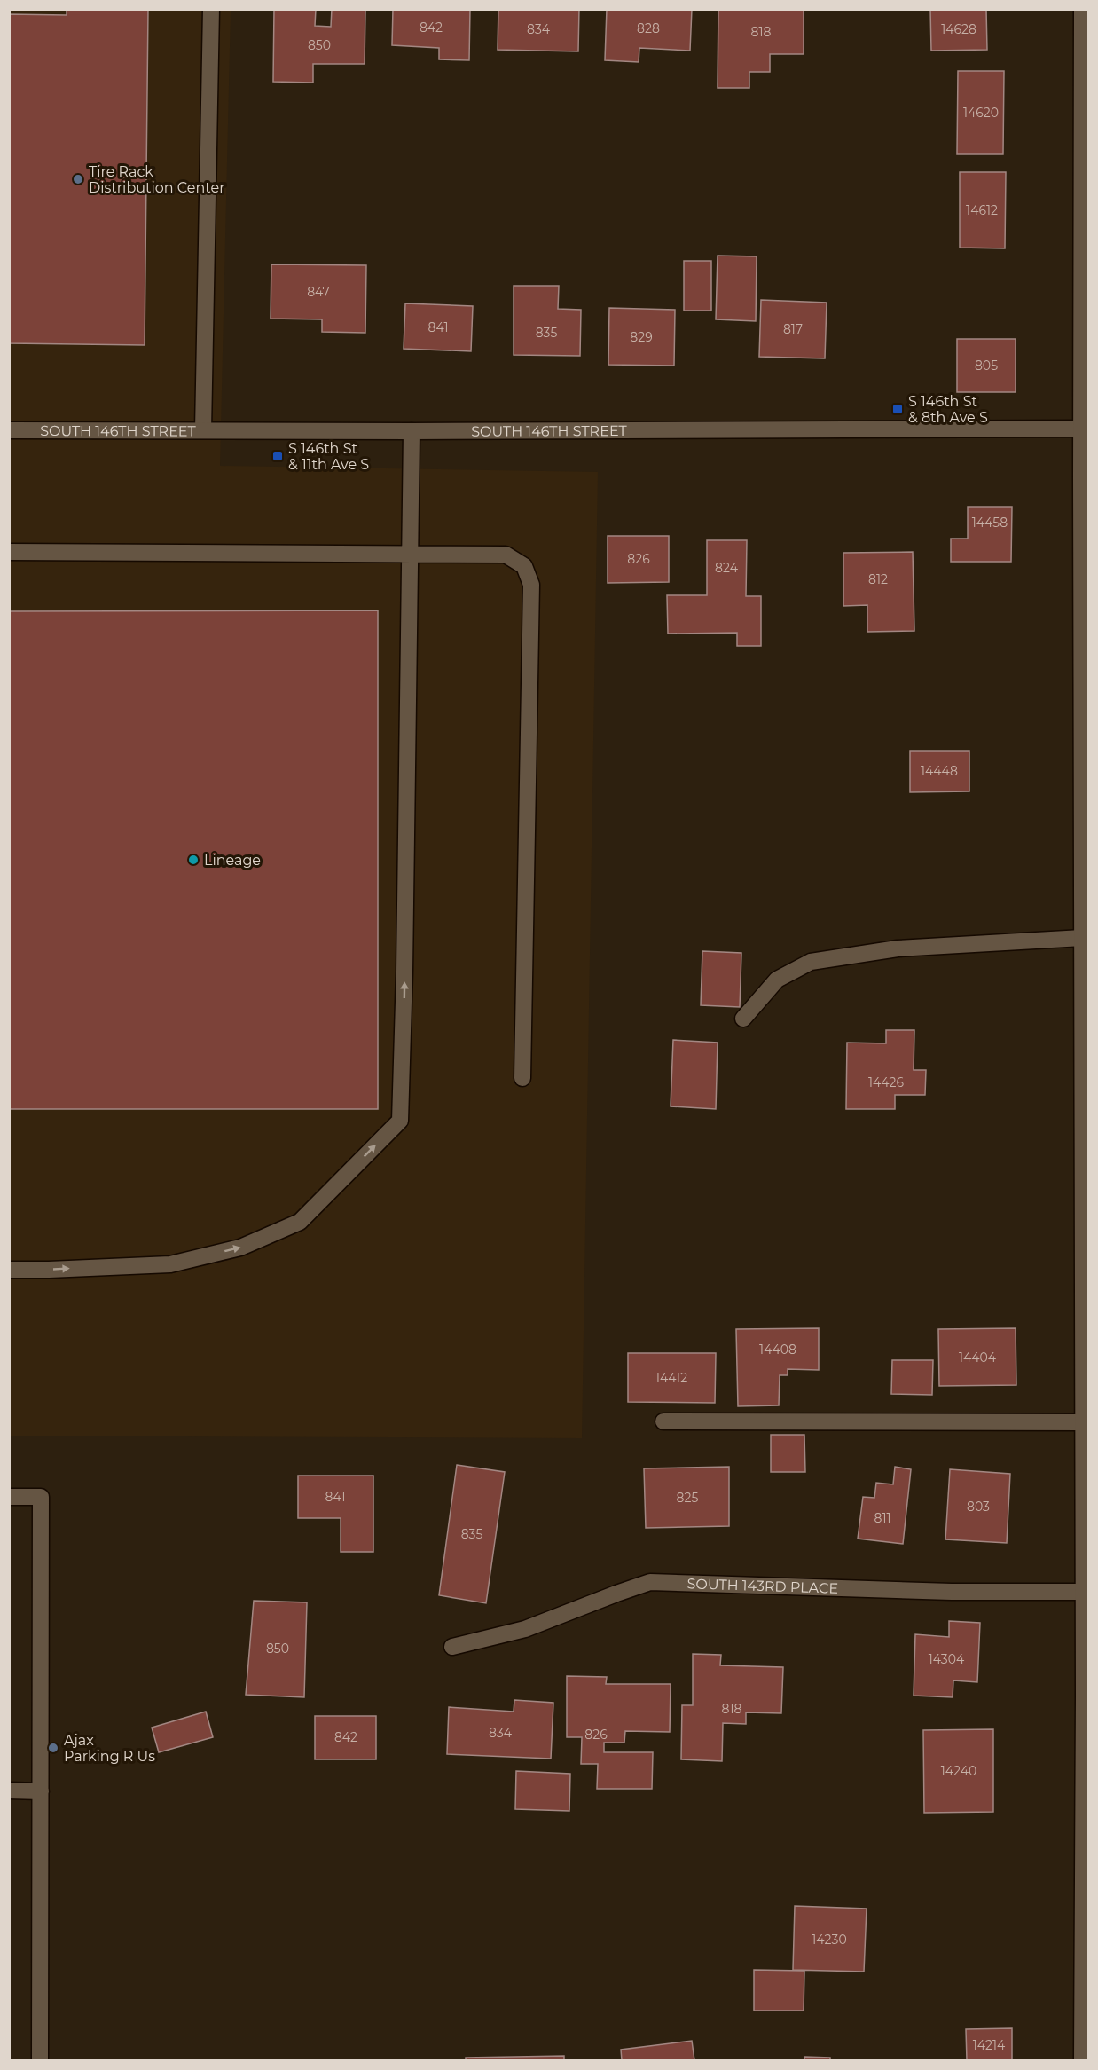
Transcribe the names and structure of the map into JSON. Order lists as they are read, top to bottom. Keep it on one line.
{"streets":{"street":["SOUTH 146TH STREET","SOUTH 143RD PLACE"]},"places":{"other":["Tire Rack Distribution Center","Lineage","Ajax Parking R Us"],"transit":["S 146th St & 8th Ave S","S 146th St & 11th Ave S"]},"house_numbers":["842","828","834","14628","818","850","14620","14612","847","841","817","835","829","805","14458","826","824","812","14448","14426","14408","14404","14412","841","825","803","811","835","850","14304","818","834","826","842","14240","14230","14214"]}
